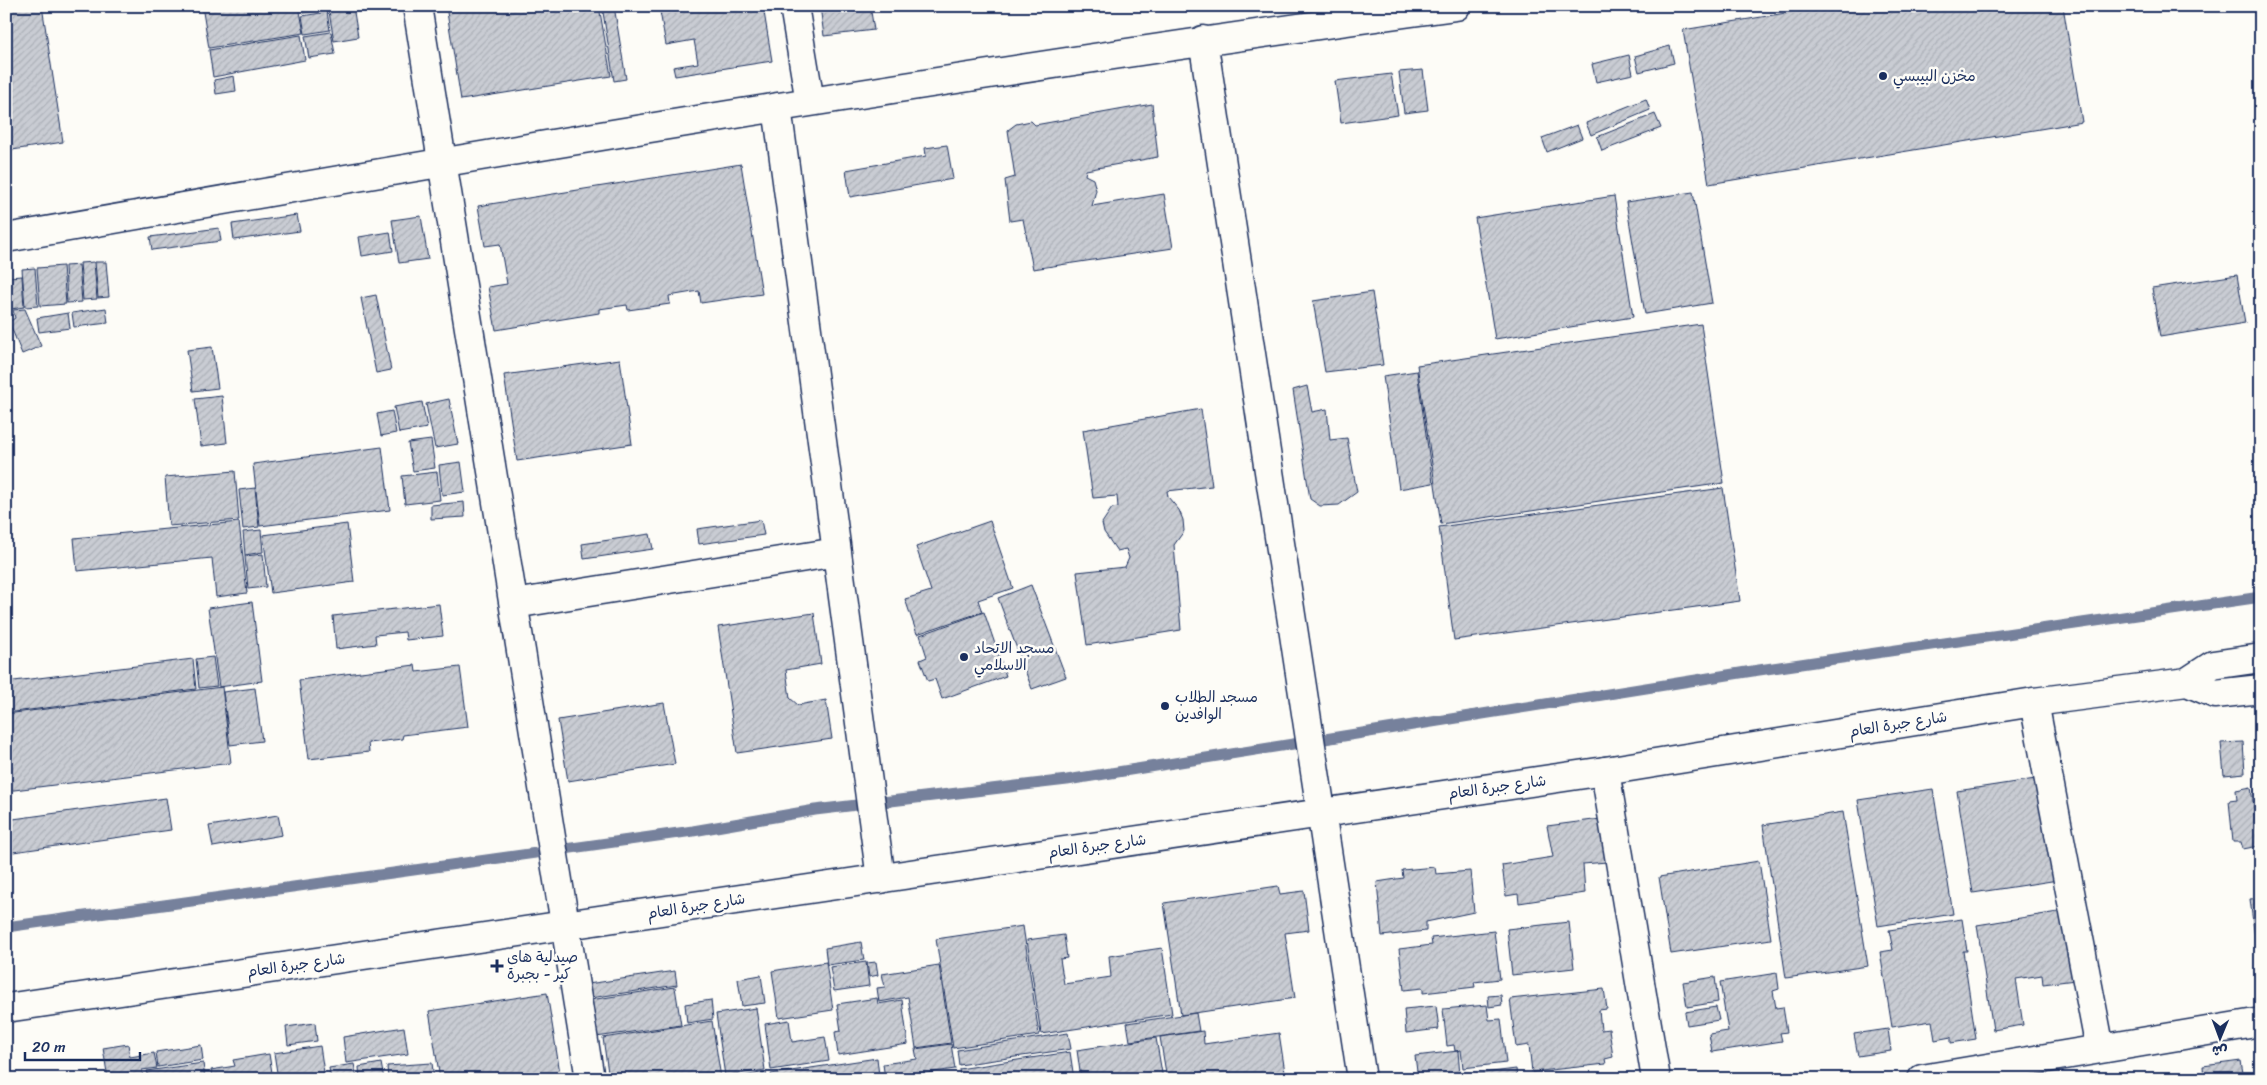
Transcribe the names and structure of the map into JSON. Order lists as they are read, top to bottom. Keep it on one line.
{"streets":{"street":["شارع جبرة العام"]},"places":{"other":["مخزن البيبسي","مسجد الاتحاد الاسلامي","مسجد الطلاب الوافدين"],"health":["صيدلية هاي كير - بجبرة"]},"scale_bar":"20 m","north":"bottom"}
